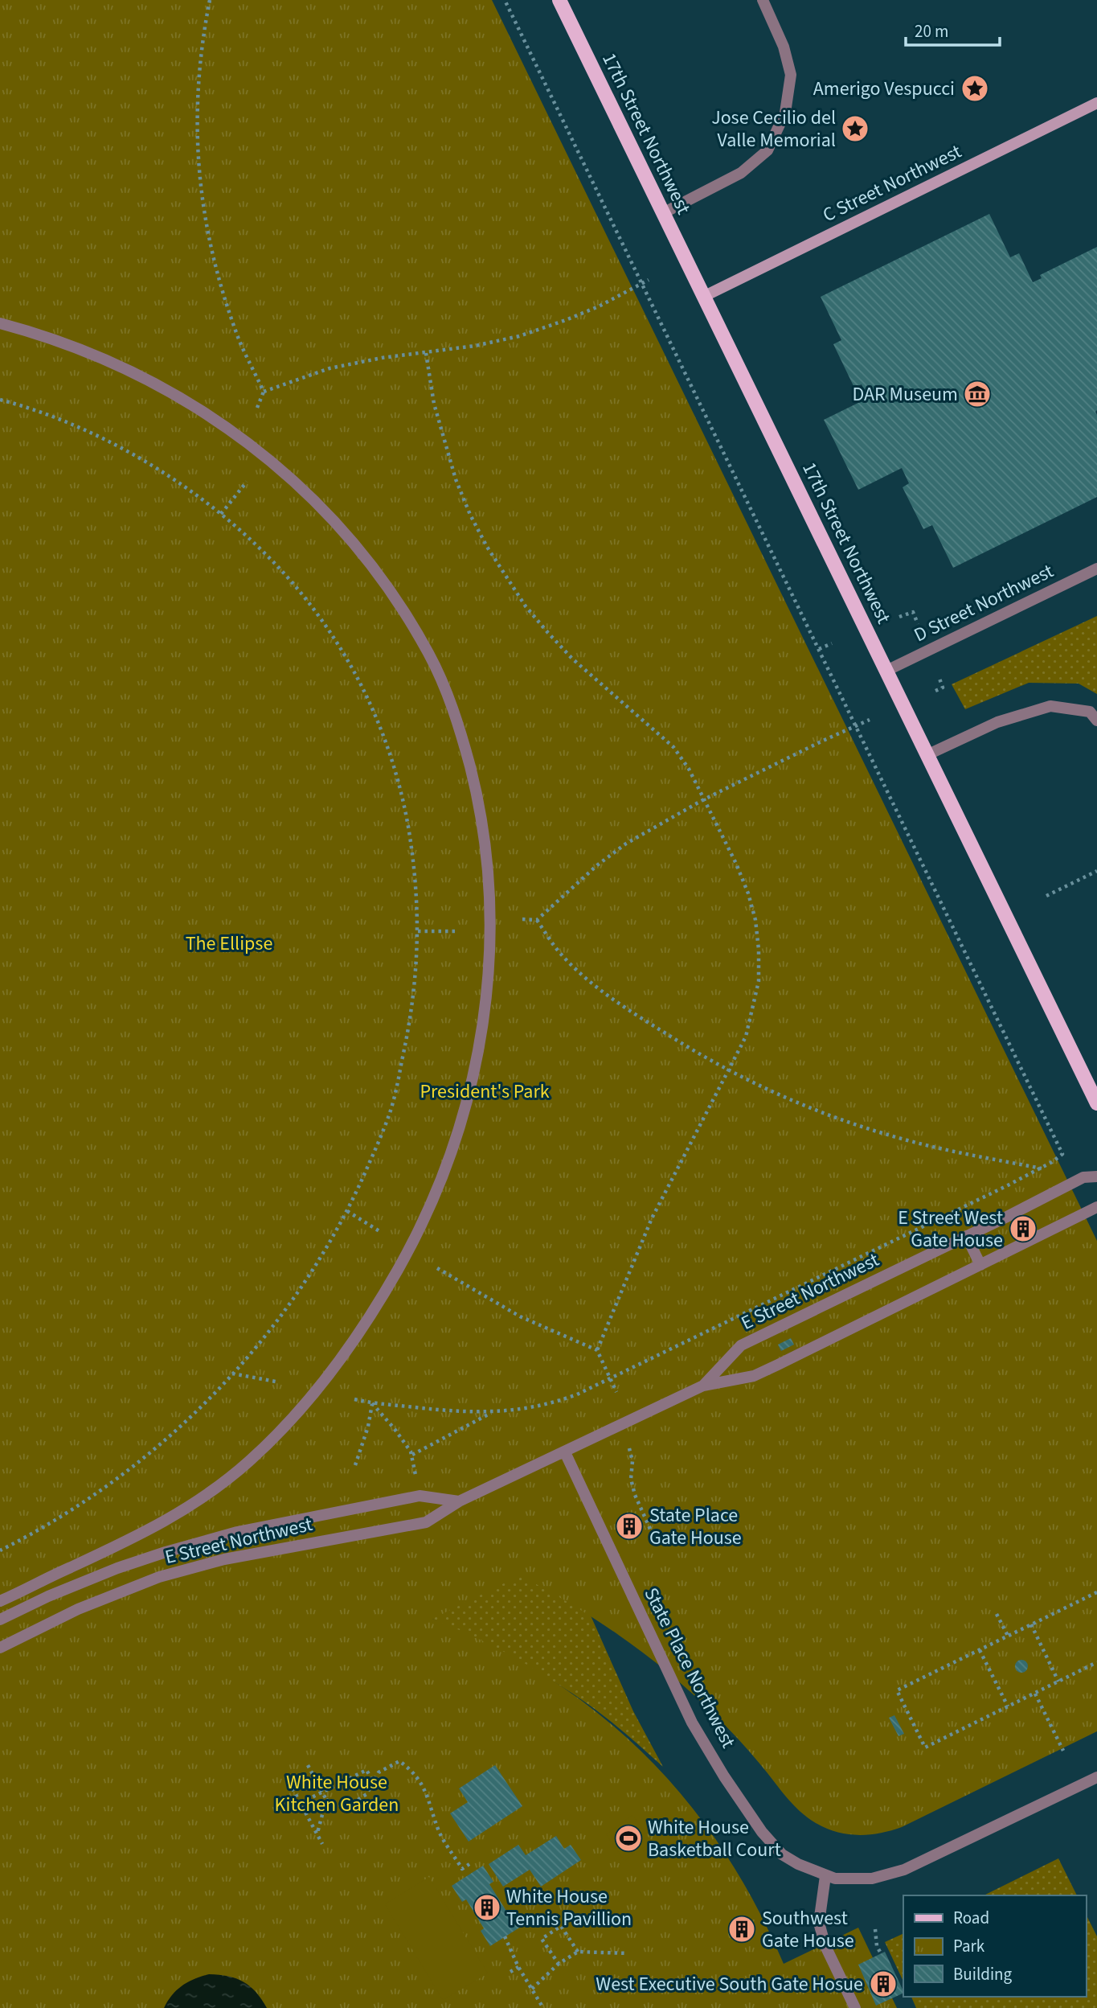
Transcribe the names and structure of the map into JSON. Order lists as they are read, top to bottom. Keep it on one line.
{"streets":{"main road":["17th Street Northwest"],"street":["C Street Northwest","D Street Northwest","E Street Northwest","State Place Northwest"]},"crossings":[["17th Street Northwest","C Street Northwest"],["17th Street Northwest","D Street Northwest"],["E Street Northwest","State Place Northwest"]],"parks":["The Ellipse","President's Park","White House Kitchen Garden"],"places":{"place":["Amerigo Vespucci","Jose Cecilio del Valle Memorial"],"museum":["DAR Museum"],"building":["E Street West Gate House","State Place Gate House","White House Tennis Pavillion","Southwest Gate House","West Executive South Gate Hosue"],"sports":["White House Basketball Court"]},"legend":["Road","Park","Building"],"scale_bar":"20 m"}
